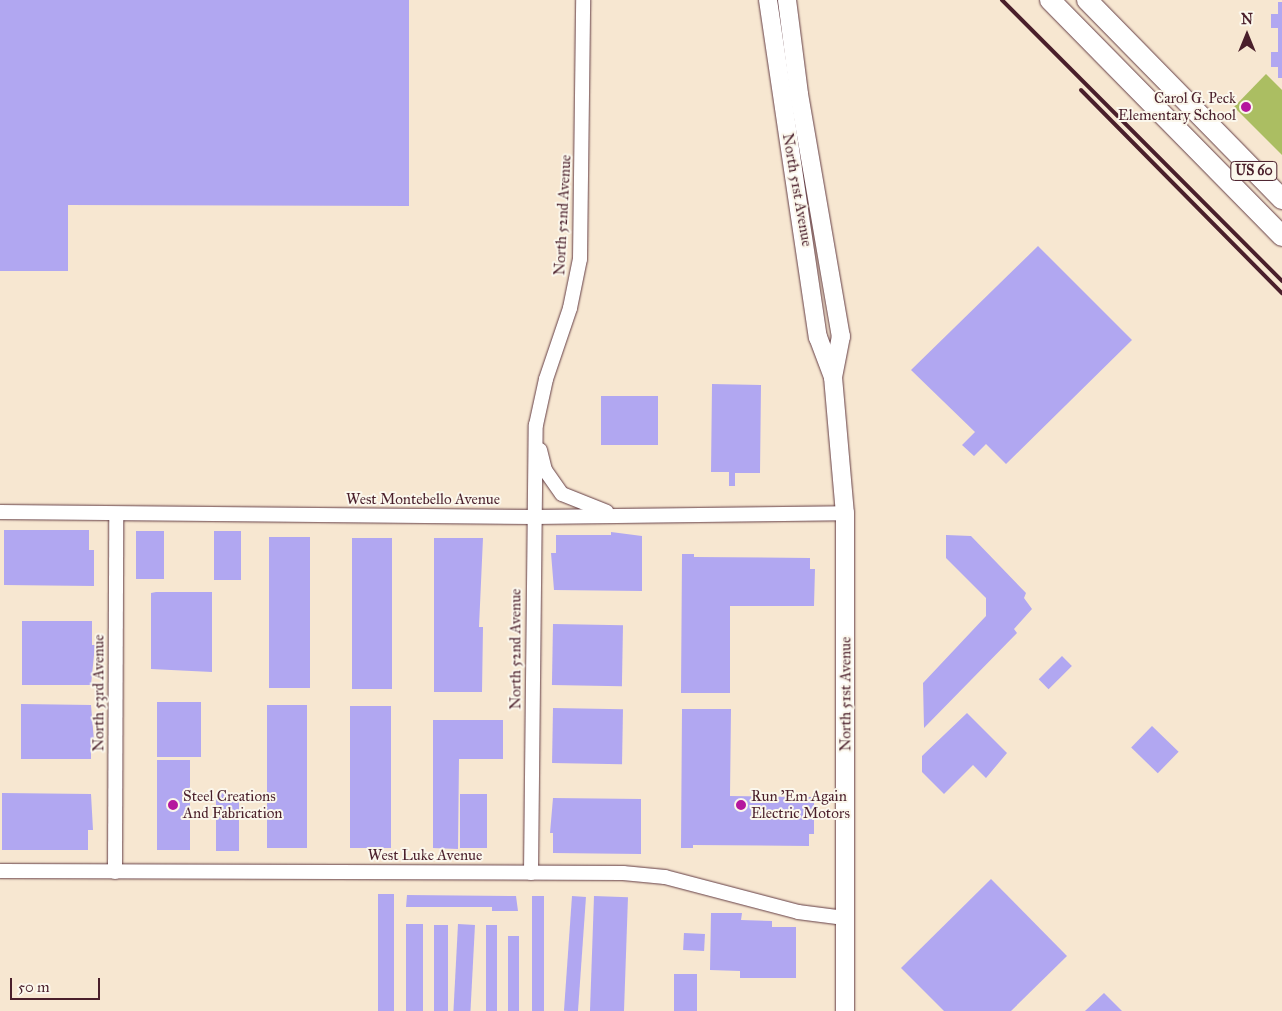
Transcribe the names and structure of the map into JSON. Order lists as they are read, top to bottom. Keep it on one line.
{"streets":{"highway":["US 60"],"main road":["North 51st Avenue"],"street":["North 52nd Avenue","West Montebello Avenue","North 53rd Avenue","West Luke Avenue"]},"crossings":[["North 51st Avenue","West Montebello Avenue"],["North 51st Avenue","West Luke Avenue"],["North 52nd Avenue","West Montebello Avenue"],["North 52nd Avenue","West Luke Avenue"],["West Montebello Avenue","North 53rd Avenue"],["North 53rd Avenue","West Luke Avenue"]],"places":["Carol G. Peck Elementary School","Steel Creations And Fabrication","Run 'Em Again Electric Motors"],"scale_bar":"50 m","north":"top"}
